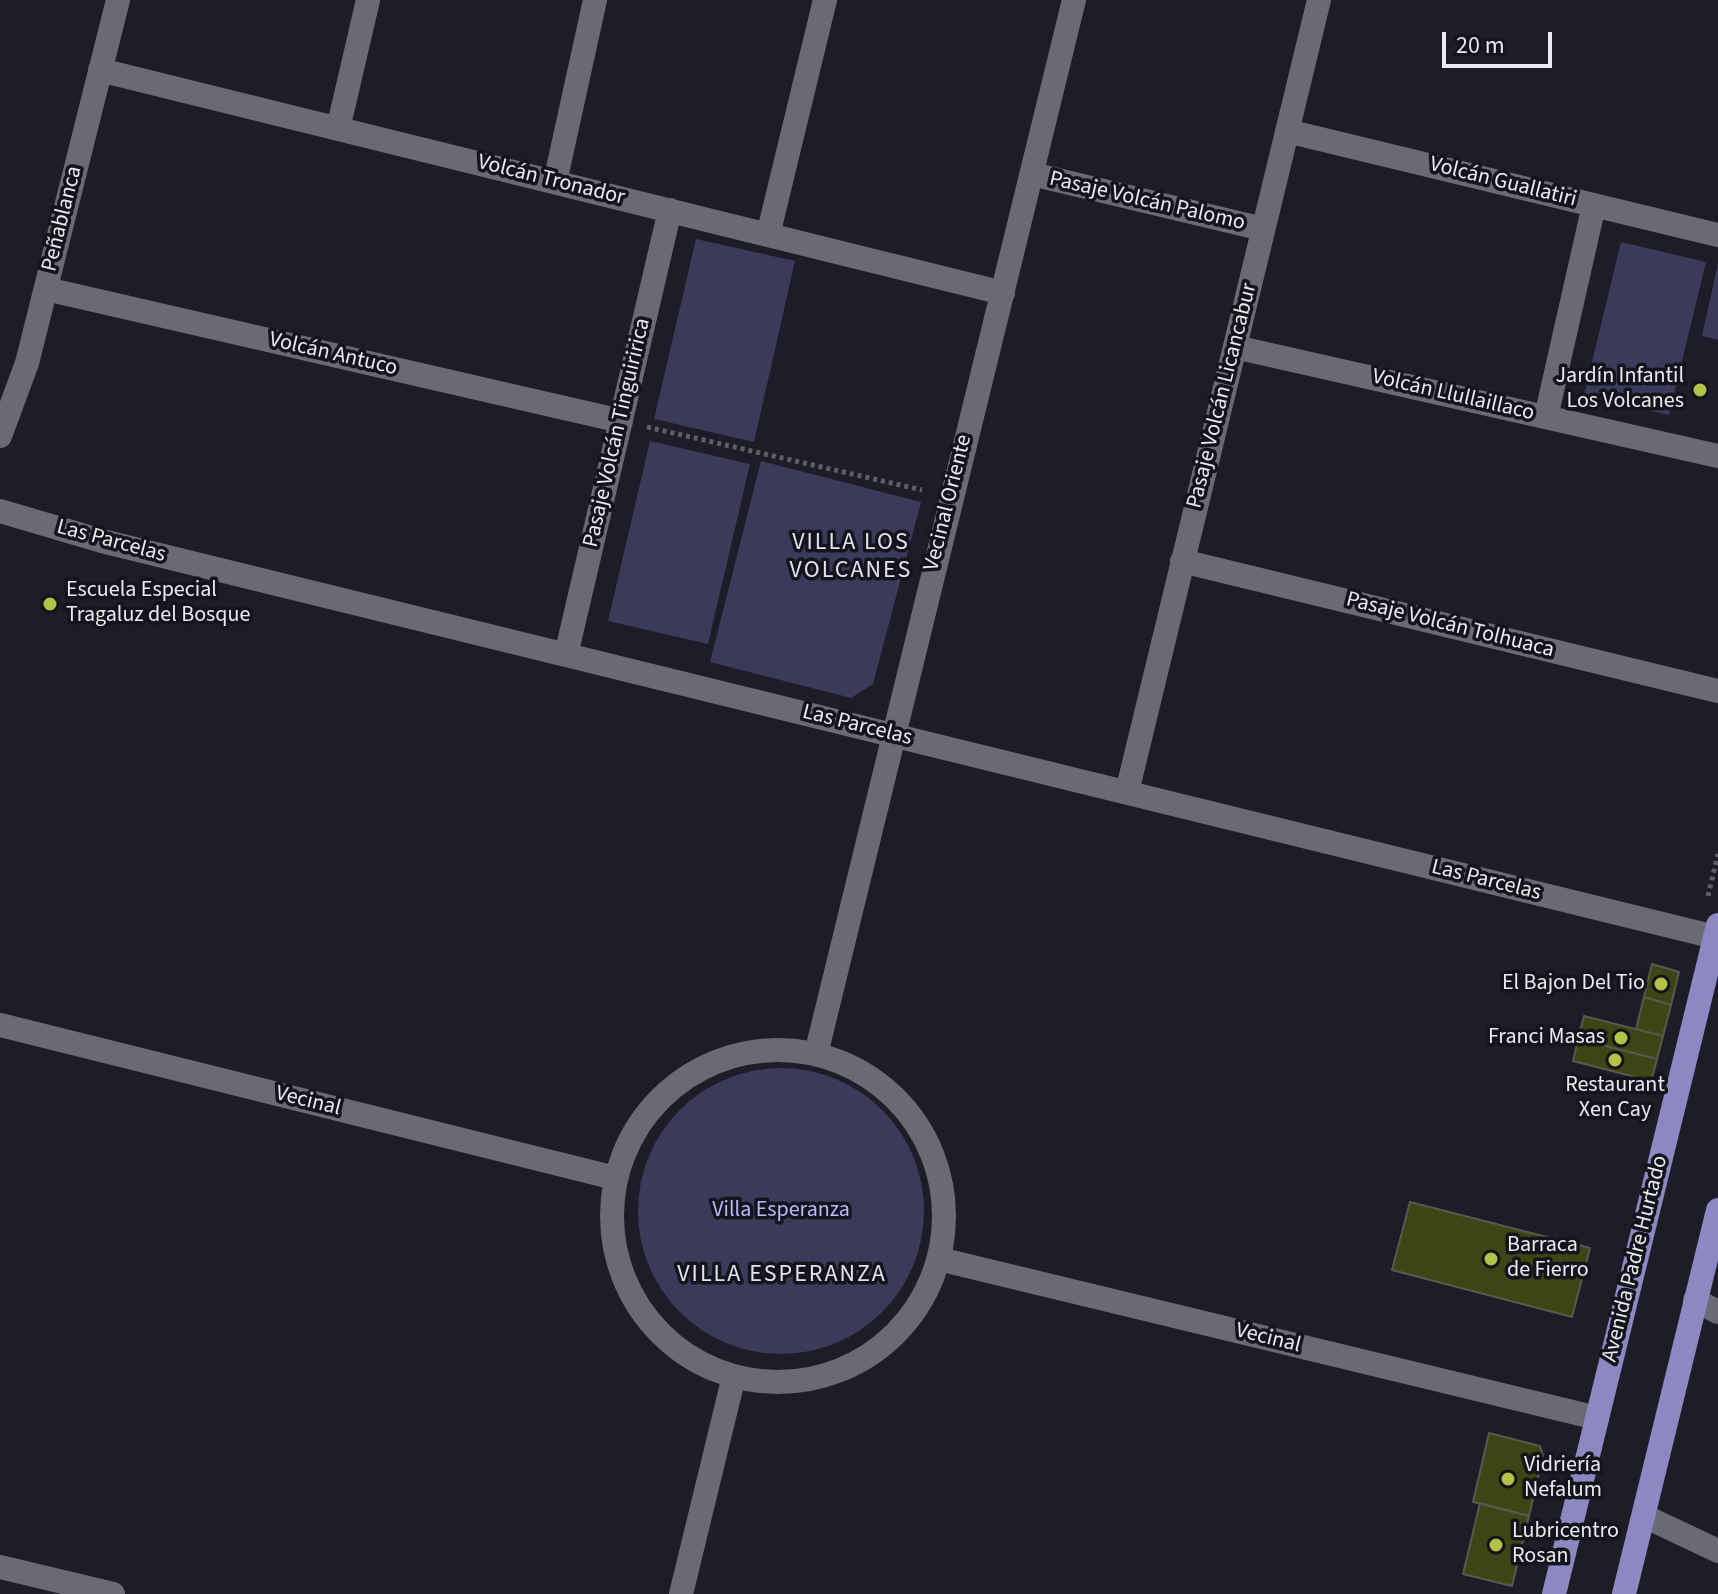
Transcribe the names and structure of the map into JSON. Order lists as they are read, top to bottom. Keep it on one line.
{"streets":{"main road":["Avenida Padre Hurtado"],"street":["Volcán Tronador","Volcán Guallatiri","Pasaje Volcán Palomo","Peñablanca","Volcán Antuco","Pasaje Volcán Licancabur","Volcán Llullaillaco","Pasaje Volcán Tinguiririca","Vecinal Oriente","Las Parcelas","Pasaje Volcán Tolhuaca","Vecinal"]},"crossings":[["Volcán Tronador","Peñablanca"],["Volcán Tronador","Pasaje Volcán Tinguiririca"],["Volcán Tronador","Vecinal Oriente"],["Volcán Guallatiri","Pasaje Volcán Licancabur"],["Pasaje Volcán Palomo","Pasaje Volcán Licancabur"],["Pasaje Volcán Palomo","Vecinal Oriente"],["Peñablanca","Volcán Antuco"],["Volcán Antuco","Pasaje Volcán Tinguiririca"],["Pasaje Volcán Licancabur","Volcán Llullaillaco"],["Pasaje Volcán Licancabur","Las Parcelas"],["Pasaje Volcán Licancabur","Pasaje Volcán Tolhuaca"],["Pasaje Volcán Tinguiririca","Las Parcelas"],["Vecinal Oriente","Las Parcelas"],["Las Parcelas","Avenida Padre Hurtado"],["Vecinal","Avenida Padre Hurtado"]],"districts":["VILLA LOS VOLCANES","VILLA ESPERANZA"],"parks":["Villa Esperanza"],"places":["Jardín Infantil Los Volcanes","Escuela Especial Tragaluz del Bosque","El Bajon Del Tio","Franci Masas","Restaurant Xen Cay","Barraca de Fierro","Vidriería Nefalum","Lubricentro Rosan"],"scale_bar":"20 m"}
